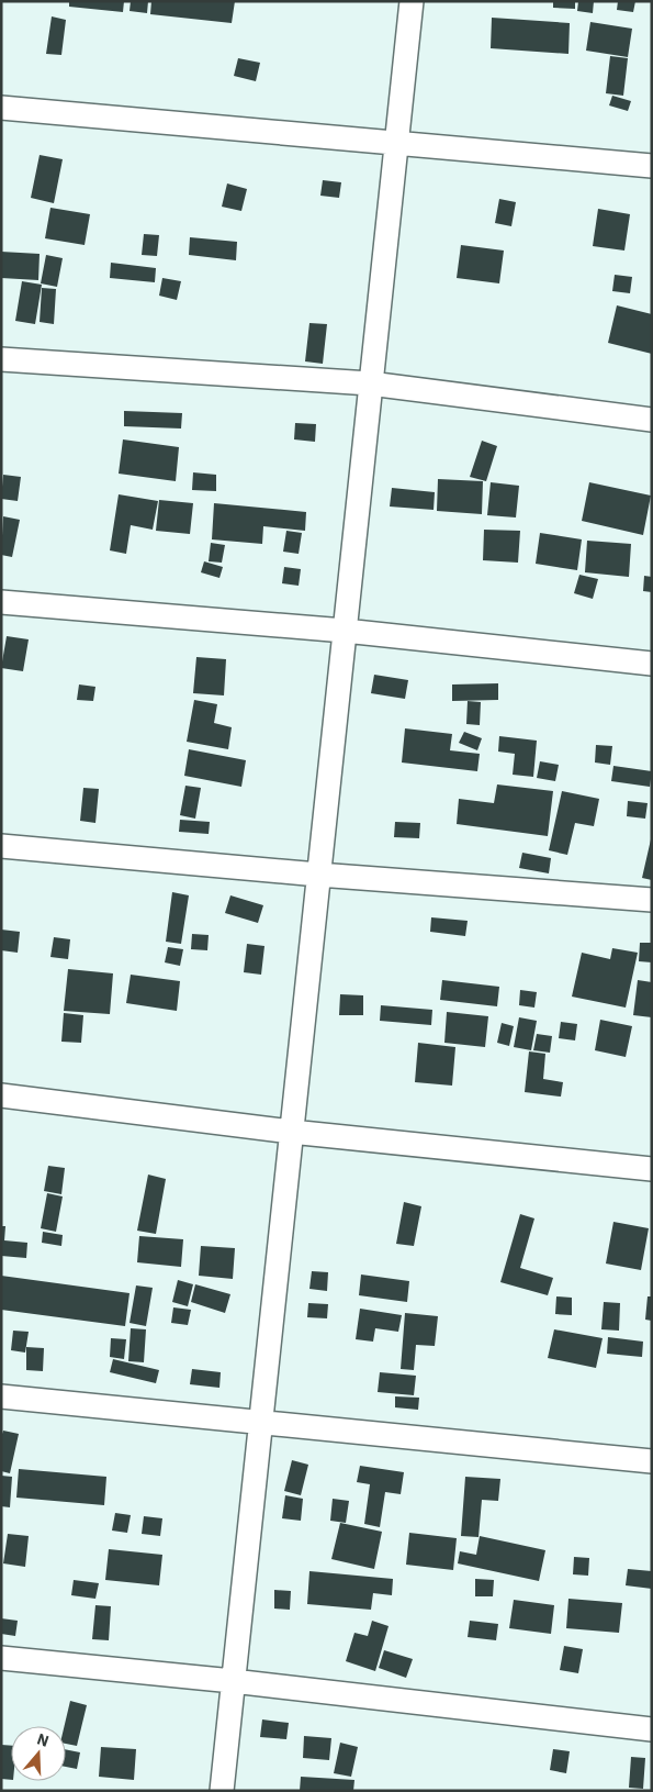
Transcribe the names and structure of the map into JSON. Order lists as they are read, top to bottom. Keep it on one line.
{"north":"top"}
